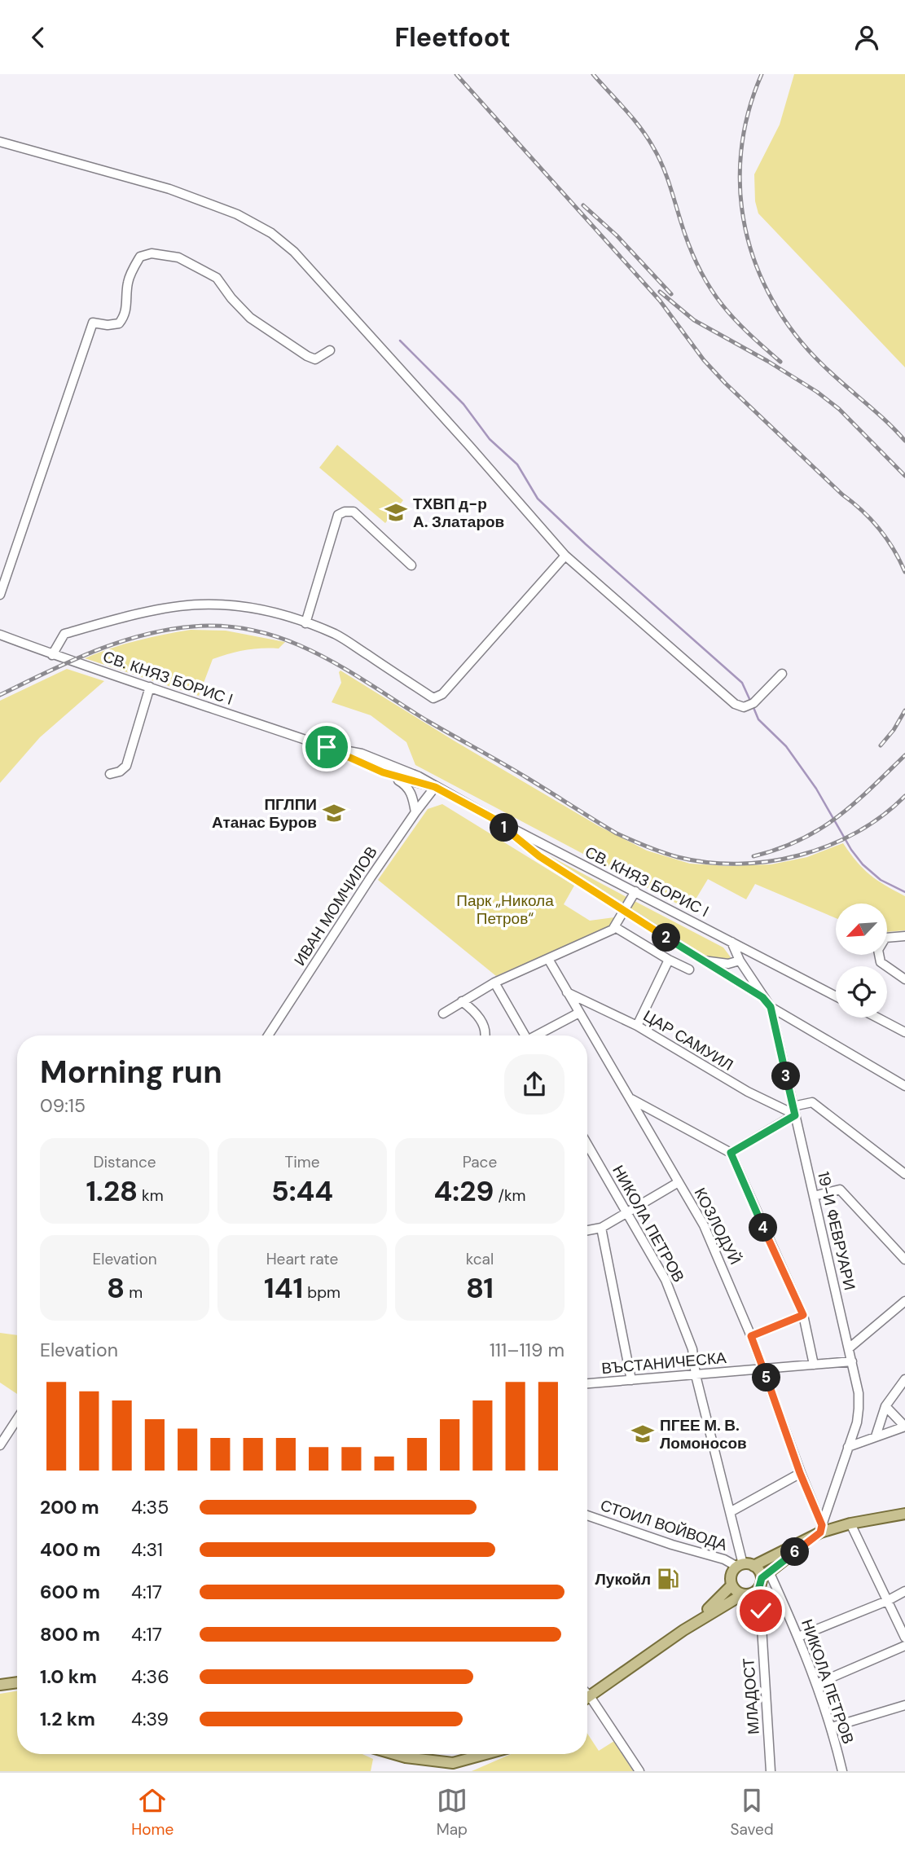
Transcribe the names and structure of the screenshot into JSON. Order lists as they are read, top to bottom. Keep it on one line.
{"streets":{"street":["СВ. КНЯЗ БОРИС I","ИВАН МОМЧИЛОВ","ЦАР САМУИЛ","НИКОЛА ПЕТРОВ","КОЗЛОДУЙ","19-И ФЕВРУАРИ","ВЪСТАНИЧЕСКА","СТОИЛ ВОЙВОДА","МЛАДОСТ"]},"crossings":[["СВ. КНЯЗ БОРИС I","ИВАН МОМЧИЛОВ"],["СВ. КНЯЗ БОРИС I","19-И ФЕВРУАРИ"],["ЦАР САМУИЛ","КОЗЛОДУЙ"],["ЦАР САМУИЛ","19-И ФЕВРУАРИ"],["НИКОЛА ПЕТРОВ","ВЪСТАНИЧЕСКА"],["НИКОЛА ПЕТРОВ","СТОИЛ ВОЙВОДА"],["НИКОЛА ПЕТРОВ","МЛАДОСТ"],["КОЗЛОДУЙ","19-И ФЕВРУАРИ"],["КОЗЛОДУЙ","ВЪСТАНИЧЕСКА"],["19-И ФЕВРУАРИ","ВЪСТАНИЧЕСКА"],["СТОИЛ ВОЙВОДА","МЛАДОСТ"]],"parks":["Парк „Никола Петров“"],"places":{"school or university":["ТХВП д-р А. Златаров","ПГЛПИ Атанас Буров","ПГЕЕ М. В. Ломоносов"],"fuel station":["Лукойл"]},"north":"bottom left","page":{"header":"Fleetfoot","pins":["1","2","3","4","5","6"],"heading":["Morning run","09:15"],"stats":[["Distance","1.28 km"],["Time","5:44"],["Pace","4:29 /km"],["Elevation","8 m"],["Heart rate","141 bpm"],["kcal","81"]],"chart":["Elevation","111–119 m"],"list":[{"name":"200 m","note":"4:35"},{"name":"400 m","note":"4:31"},{"name":"600 m","note":"4:17"},{"name":"800 m","note":"4:17"},{"name":"1.0 km","note":"4:36"},{"name":"1.2 km","note":"4:39"}],"tabs":["Home","Map","Saved"]}}
